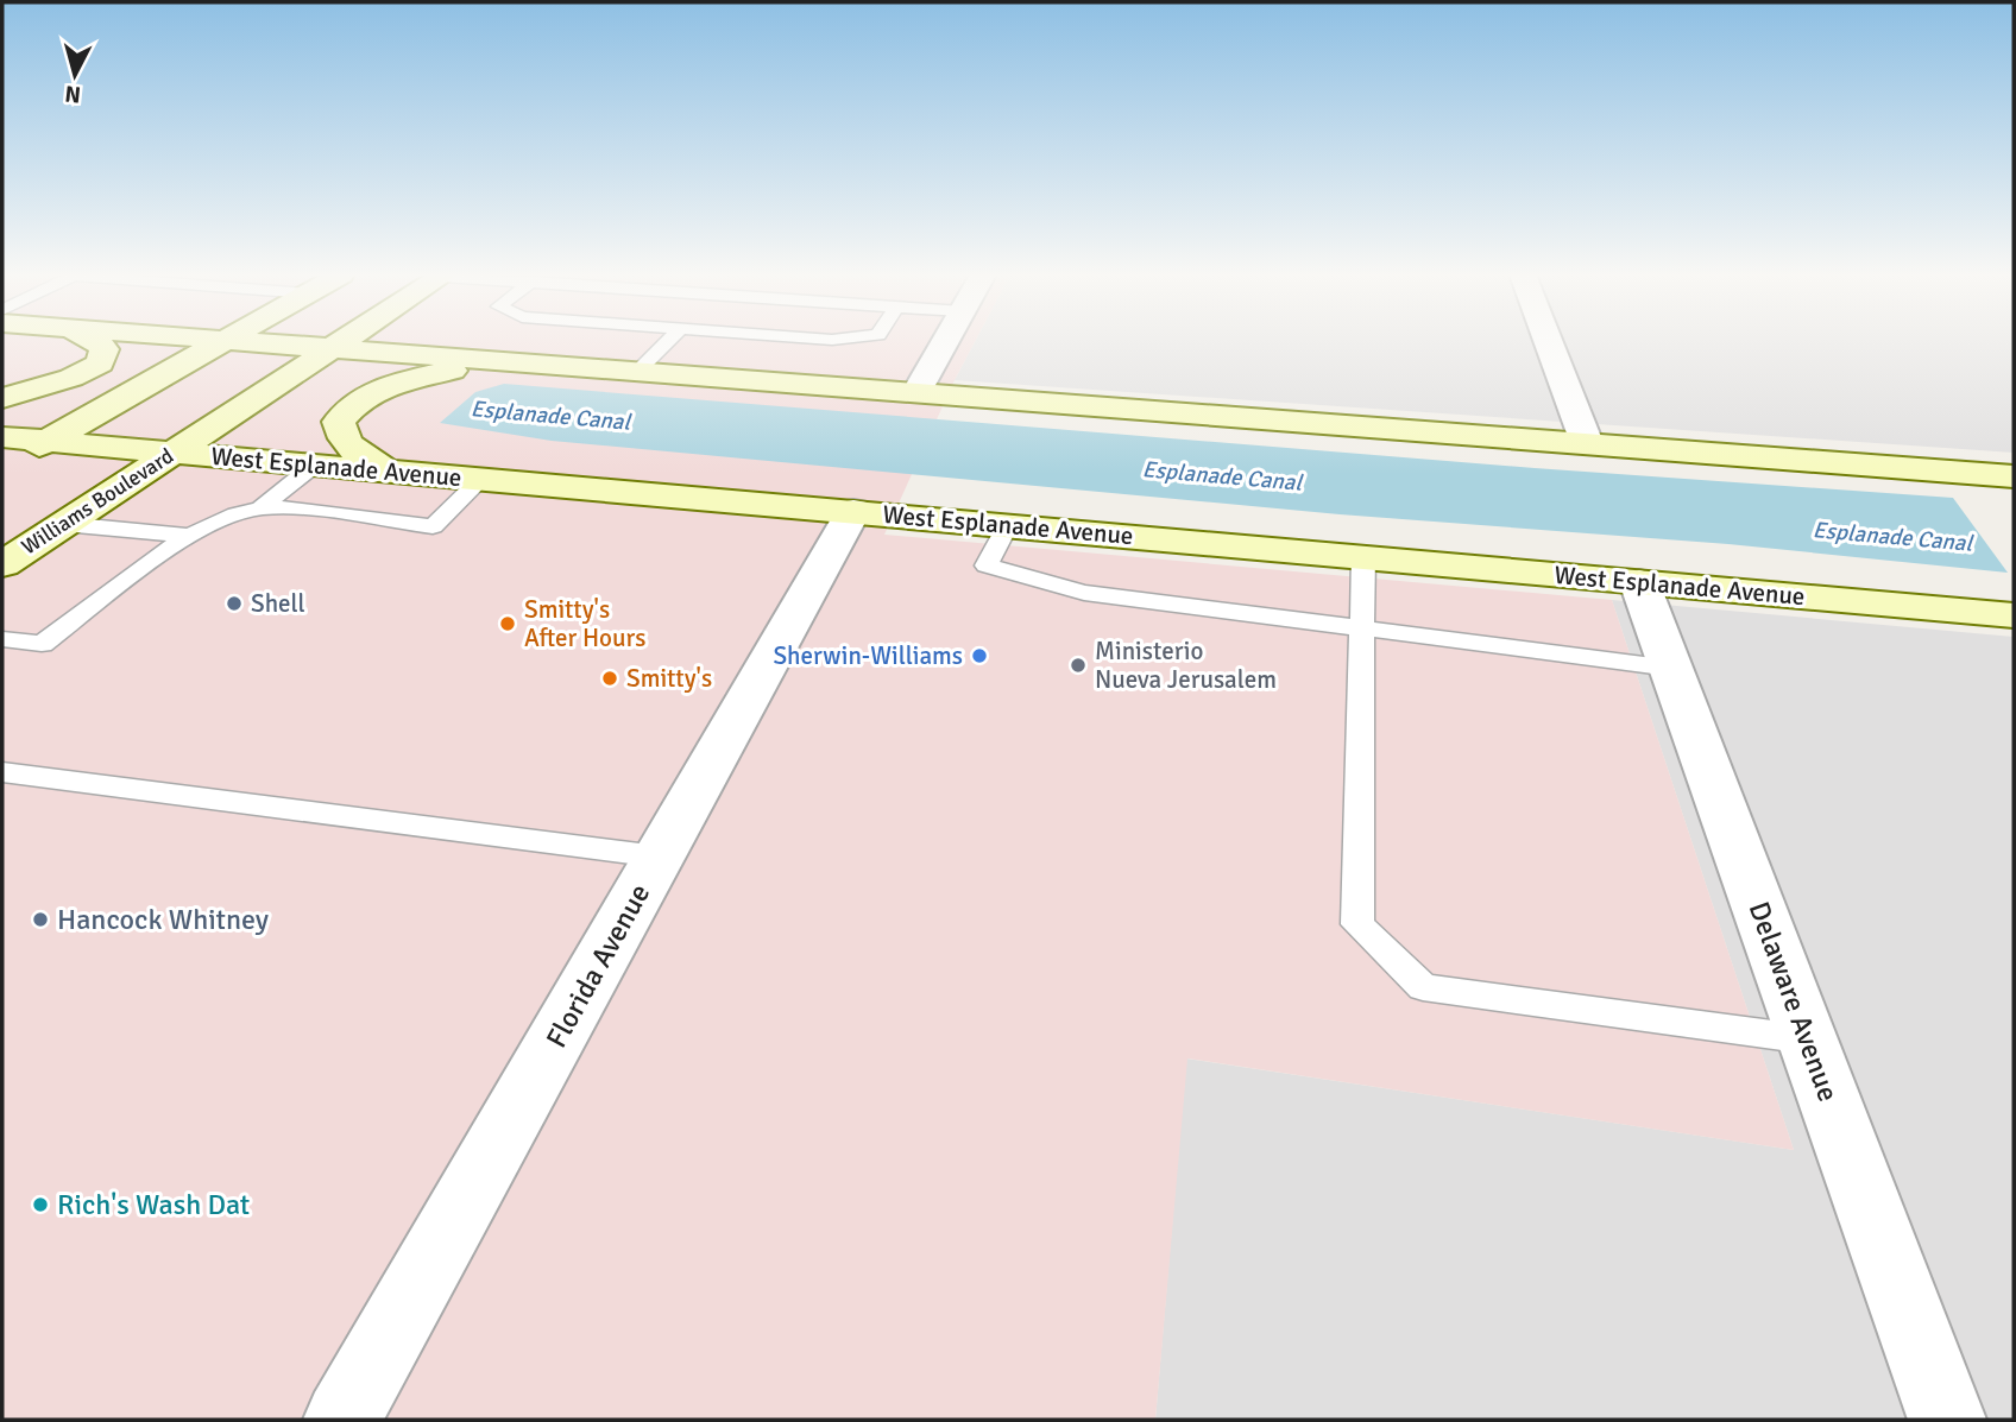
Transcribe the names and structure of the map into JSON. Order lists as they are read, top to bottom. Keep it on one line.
{"streets":{"main road":["West Esplanade Avenue","Williams Boulevard"],"street":["Florida Avenue","Delaware Avenue"]},"crossings":[["West Esplanade Avenue","Williams Boulevard"],["West Esplanade Avenue","Florida Avenue"],["West Esplanade Avenue","Delaware Avenue"]],"water":["Esplanade Canal"],"places":["Shell","Smitty's After Hours","Sherwin-Williams","Ministerio Nueva Jerusalem","Smitty's","Hancock Whitney","Rich's Wash Dat"],"north":"bottom"}
